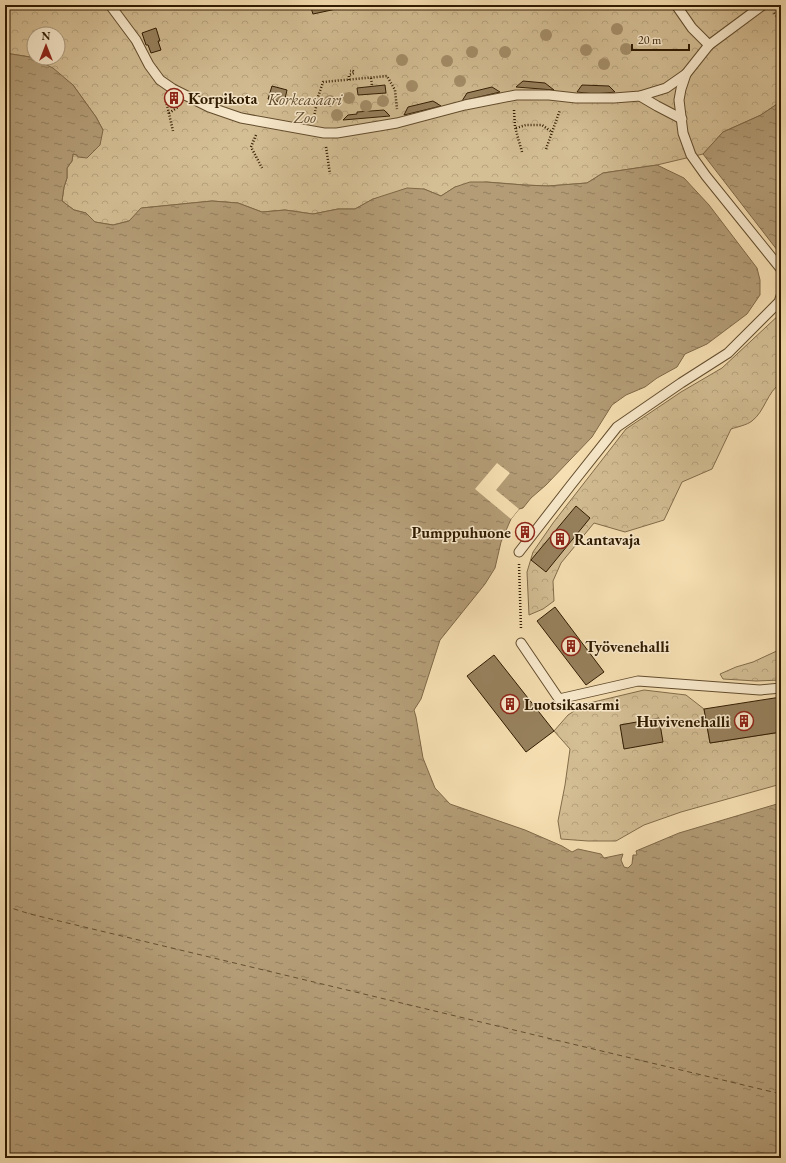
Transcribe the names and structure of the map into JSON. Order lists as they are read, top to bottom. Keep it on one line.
{"parks":["Korkeasaari Zoo"],"places":{"building":["Korpikota","Pumppuhuone","Rantavaja","Työvenehalli","Luotsikasarmi","Huvivenehalli"]},"scale_bar":"20 m","north":"top"}
